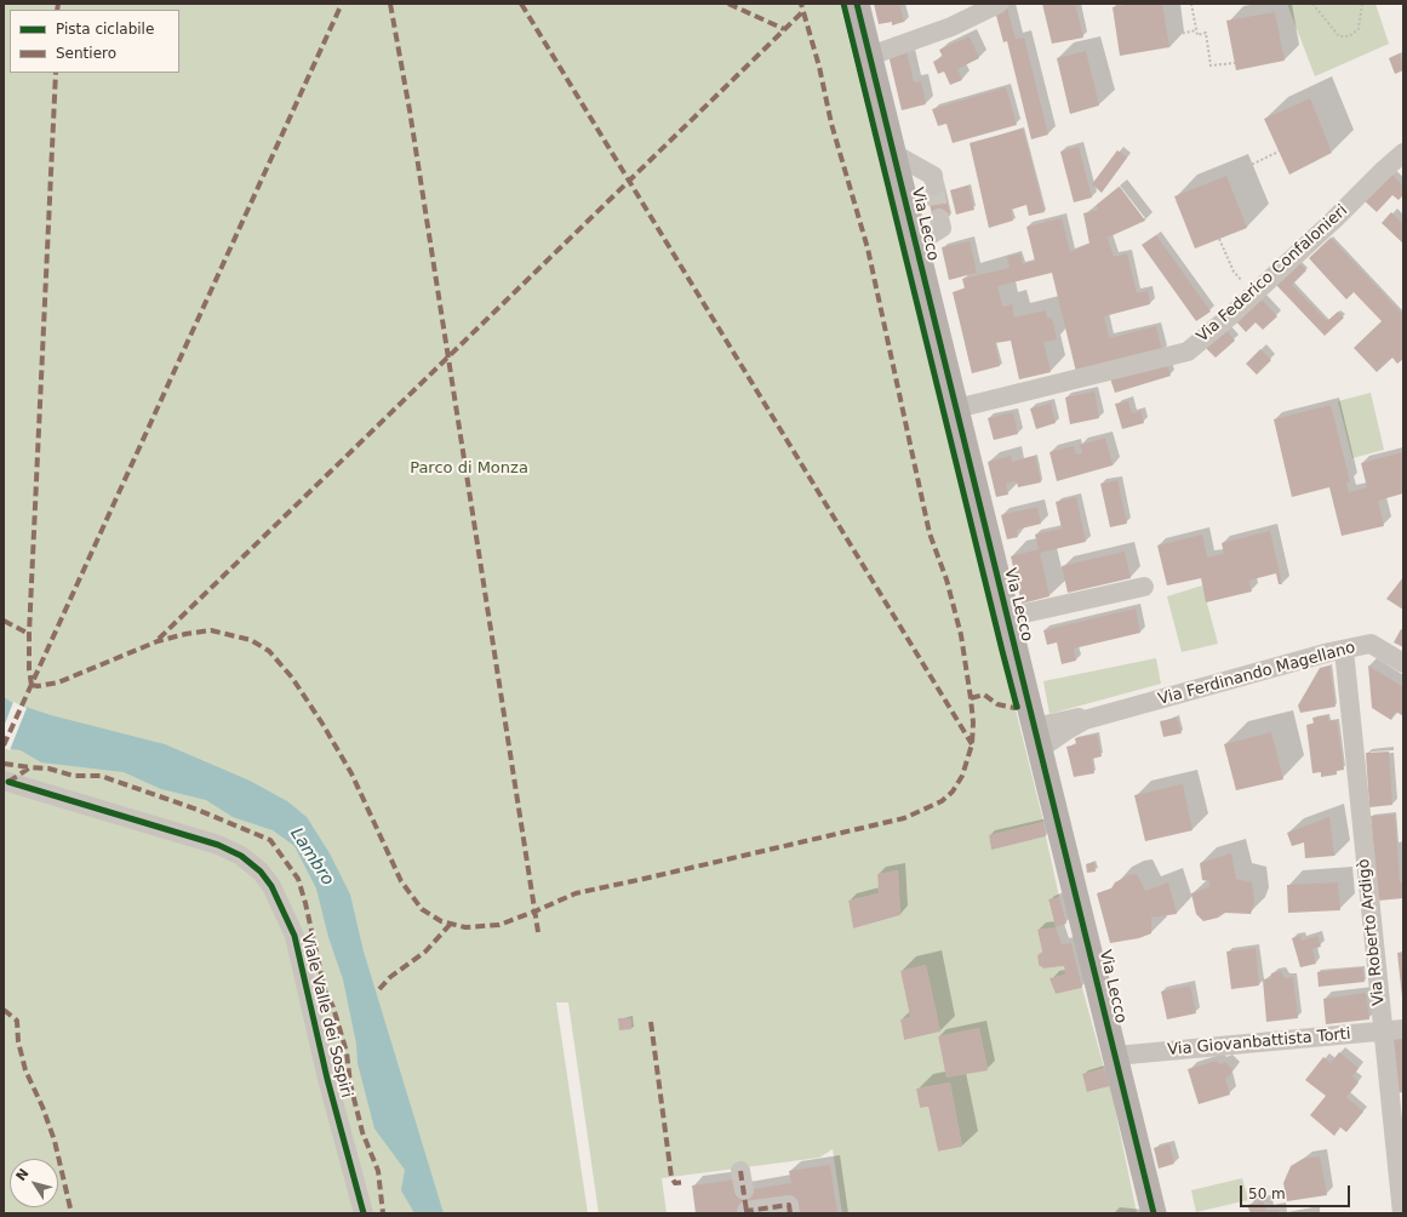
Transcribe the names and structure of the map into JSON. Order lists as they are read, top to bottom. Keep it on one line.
{"streets":{"main road":["Via Lecco"],"street":["Via Federico Confalonieri","Via Ferdinando Magellano","Via Roberto Ardigò","Viale Valle dei Sospiri","Via Giovanbattista Torti"]},"crossings":[["Via Lecco","Via Federico Confalonieri"],["Via Lecco","Via Ferdinando Magellano"],["Via Lecco","Via Giovanbattista Torti"],["Via Ferdinando Magellano","Via Roberto Ardigò"],["Via Roberto Ardigò","Via Giovanbattista Torti"]],"water":["Lambro"],"parks":["Parco di Monza"],"legend":["Pista ciclabile","Sentiero"],"scale_bar":"50 m","north":"top left"}
